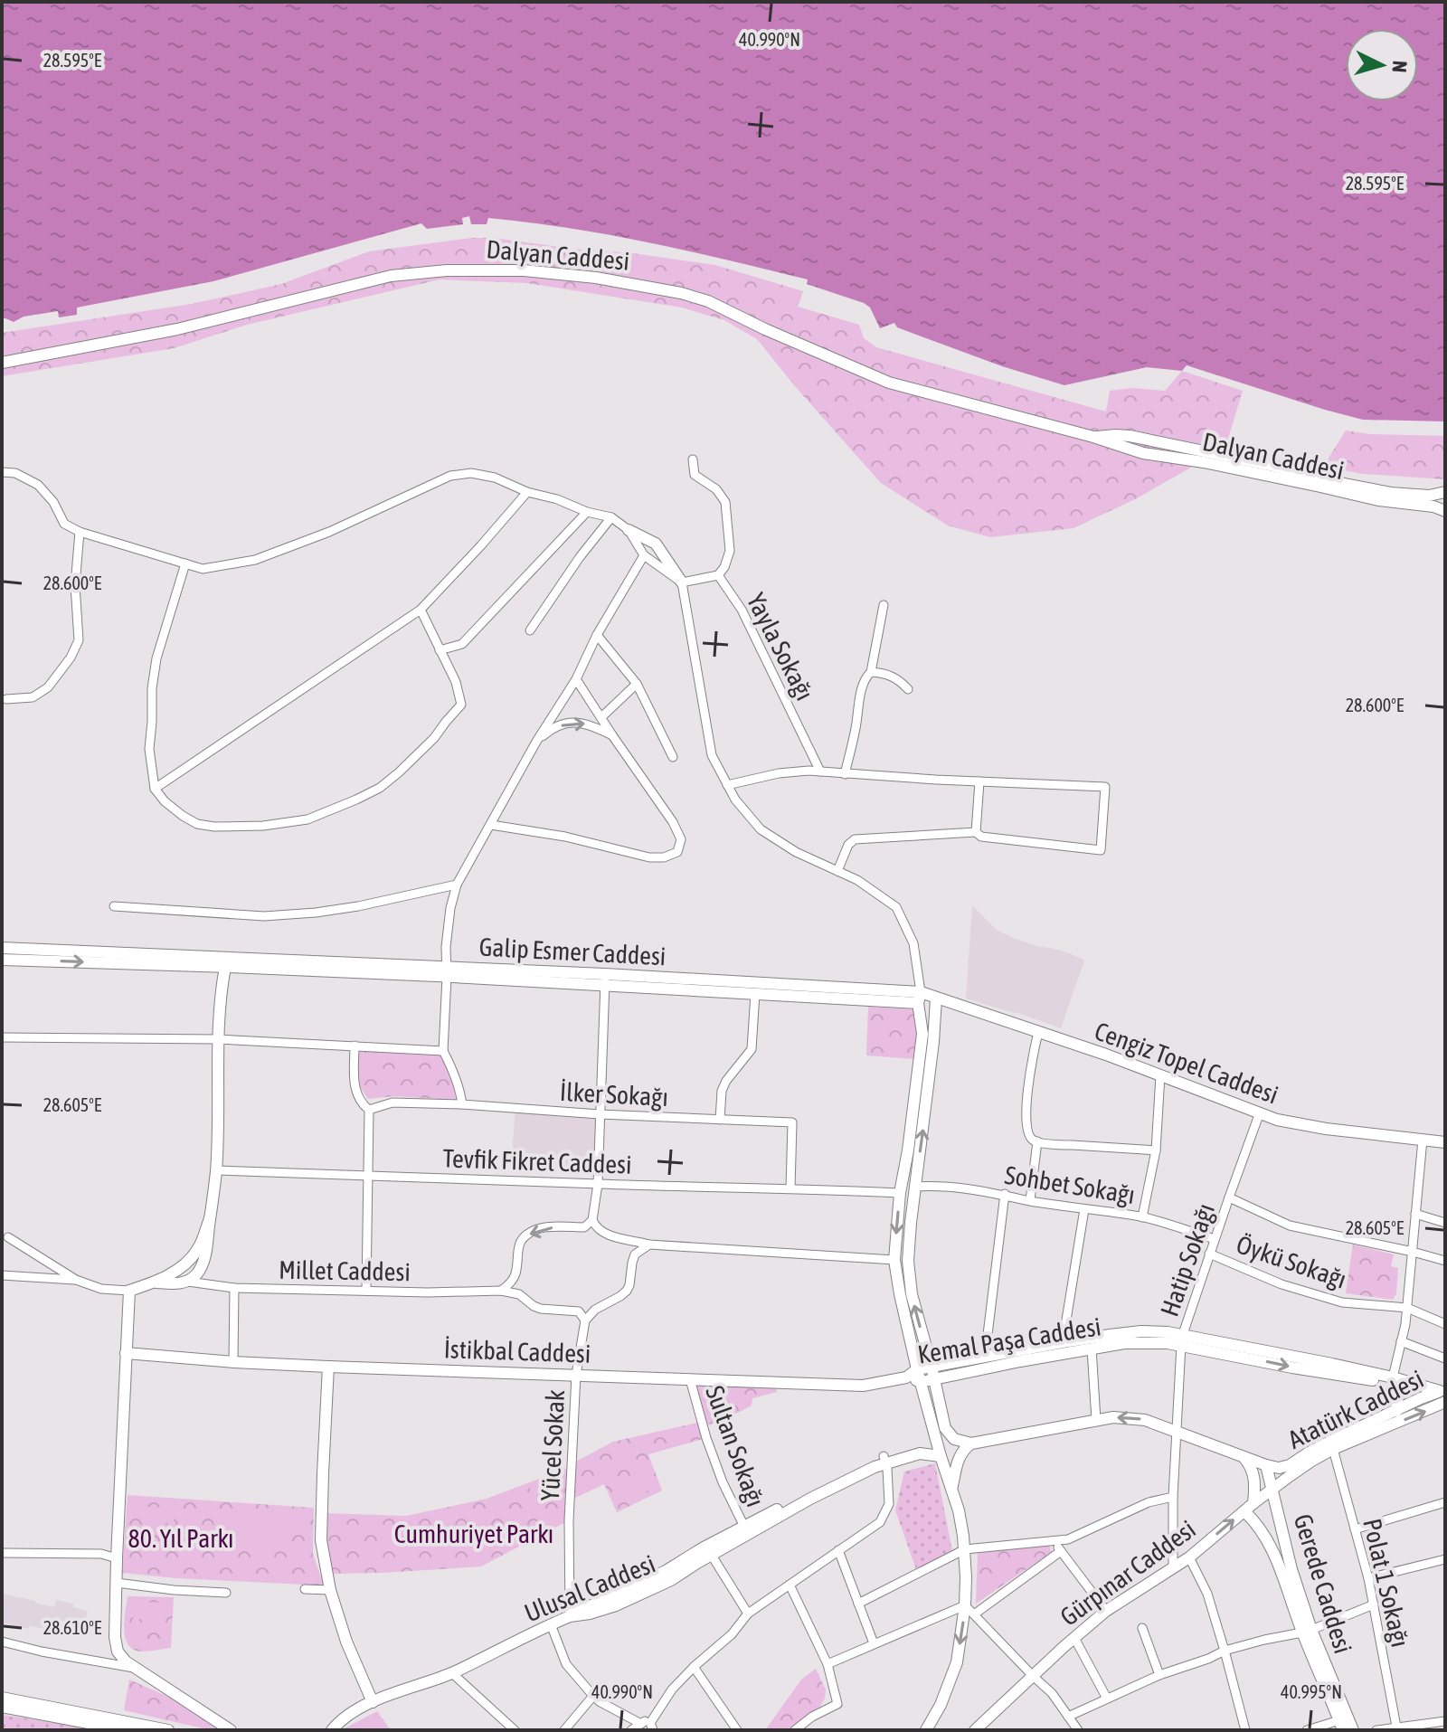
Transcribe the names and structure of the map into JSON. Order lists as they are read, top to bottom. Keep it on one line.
{"streets":{"street":["Dalyan Caddesi","Yayla Sokağı","Galip Esmer Caddesi","Cengiz Topel Caddesi","İlker Sokağı","Tevfik Fikret Caddesi","Sohbet Sokağı","Hatip Sokağı","Öykü Sokağı","Millet Caddesi","Kemal Paşa Caddesi","İstikbal Caddesi","Atatürk Caddesi","Yücel Sokak","Sultan Sokağı","Gürpınar Caddesi","Polat 1 Sokağı","Gerede Caddesi","Ulusal Caddesi"]},"crossings":[["Galip Esmer Caddesi","Cengiz Topel Caddesi"],["Cengiz Topel Caddesi","Hatip Sokağı"],["İlker Sokağı","Tevfik Fikret Caddesi"],["Sohbet Sokağı","Hatip Sokağı"],["Hatip Sokağı","Öykü Sokağı"],["Hatip Sokağı","Kemal Paşa Caddesi"],["Hatip Sokağı","Atatürk Caddesi"],["Hatip Sokağı","Gürpınar Caddesi"],["Kemal Paşa Caddesi","İstikbal Caddesi"],["Kemal Paşa Caddesi","Atatürk Caddesi"],["İstikbal Caddesi","Yücel Sokak"],["İstikbal Caddesi","Sultan Sokağı"],["Atatürk Caddesi","Gürpınar Caddesi"],["Atatürk Caddesi","Polat 1 Sokağı"],["Atatürk Caddesi","Gerede Caddesi"],["Yücel Sokak","Ulusal Caddesi"],["Sultan Sokağı","Ulusal Caddesi"],["Gürpınar Caddesi","Gerede Caddesi"]],"parks":["Cumhuriyet Parkı","80. Yıl Parkı"],"north":"right","coordinates":["40.990°N","28.595°E","28.600°E","28.605°E","28.610°E","40.995°N"]}
